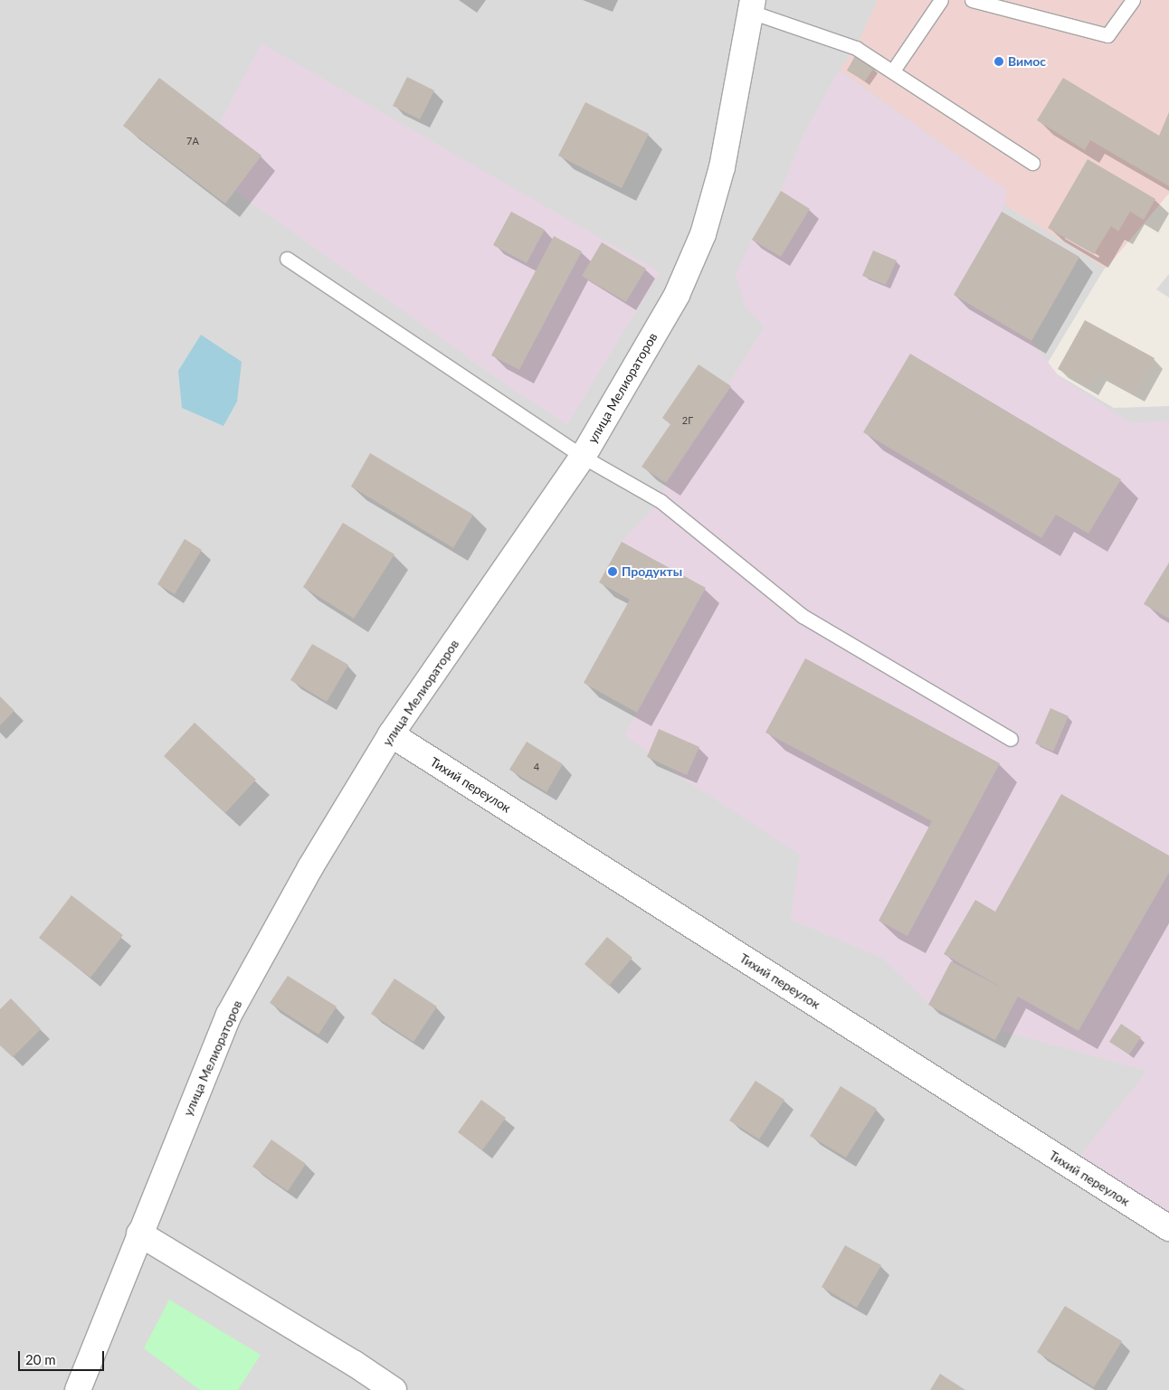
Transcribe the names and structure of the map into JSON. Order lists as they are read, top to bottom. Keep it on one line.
{"streets":{"street":["улица Мелиораторов","Тихий переулок"]},"crossings":[["улица Мелиораторов","Тихий переулок"]],"places":["Вимос","Продукты"],"house_numbers":["7А","2Г","4"],"scale_bar":"20 m"}
